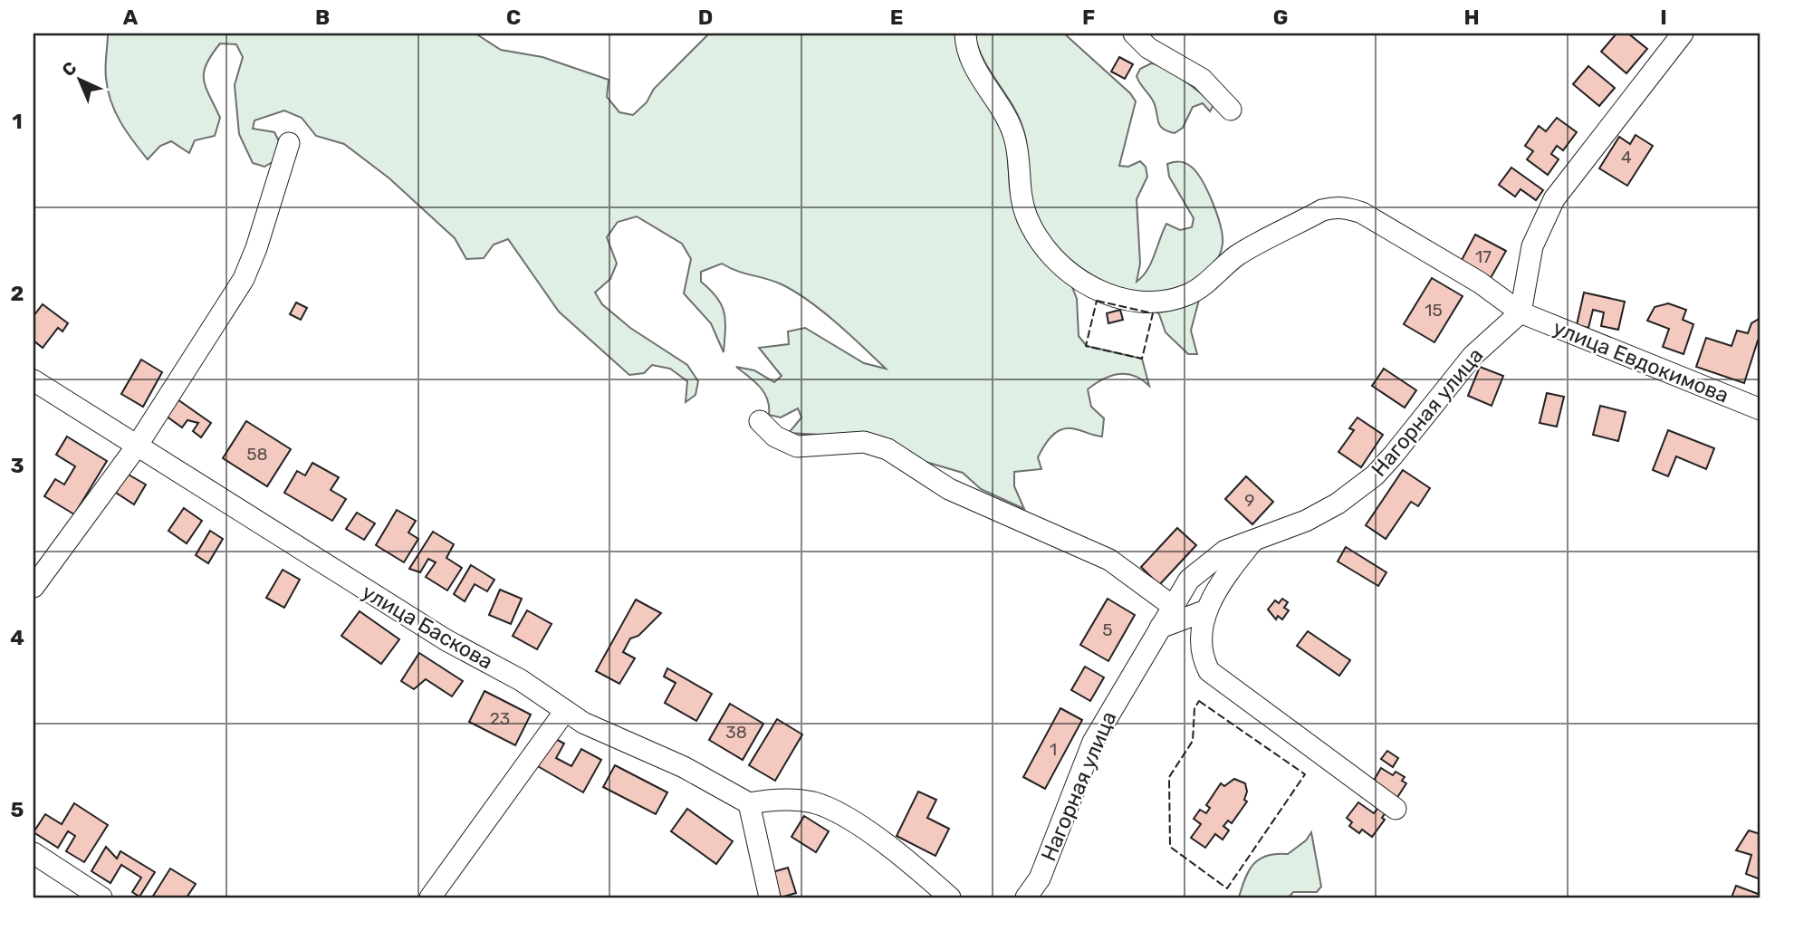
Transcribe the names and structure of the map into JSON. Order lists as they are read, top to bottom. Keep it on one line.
{"streets":{"street":["улица Евдокимова","Нагорная улица","улица Баскова"]},"crossings":[["улица Евдокимова","Нагорная улица"]],"house_numbers":["4","17","15","58","9","5","23","38","1"],"north":"top left","grid":{"columns":["A","B","C","D","E","F","G","H","I"],"rows":["1","2","3","4","5"]}}
